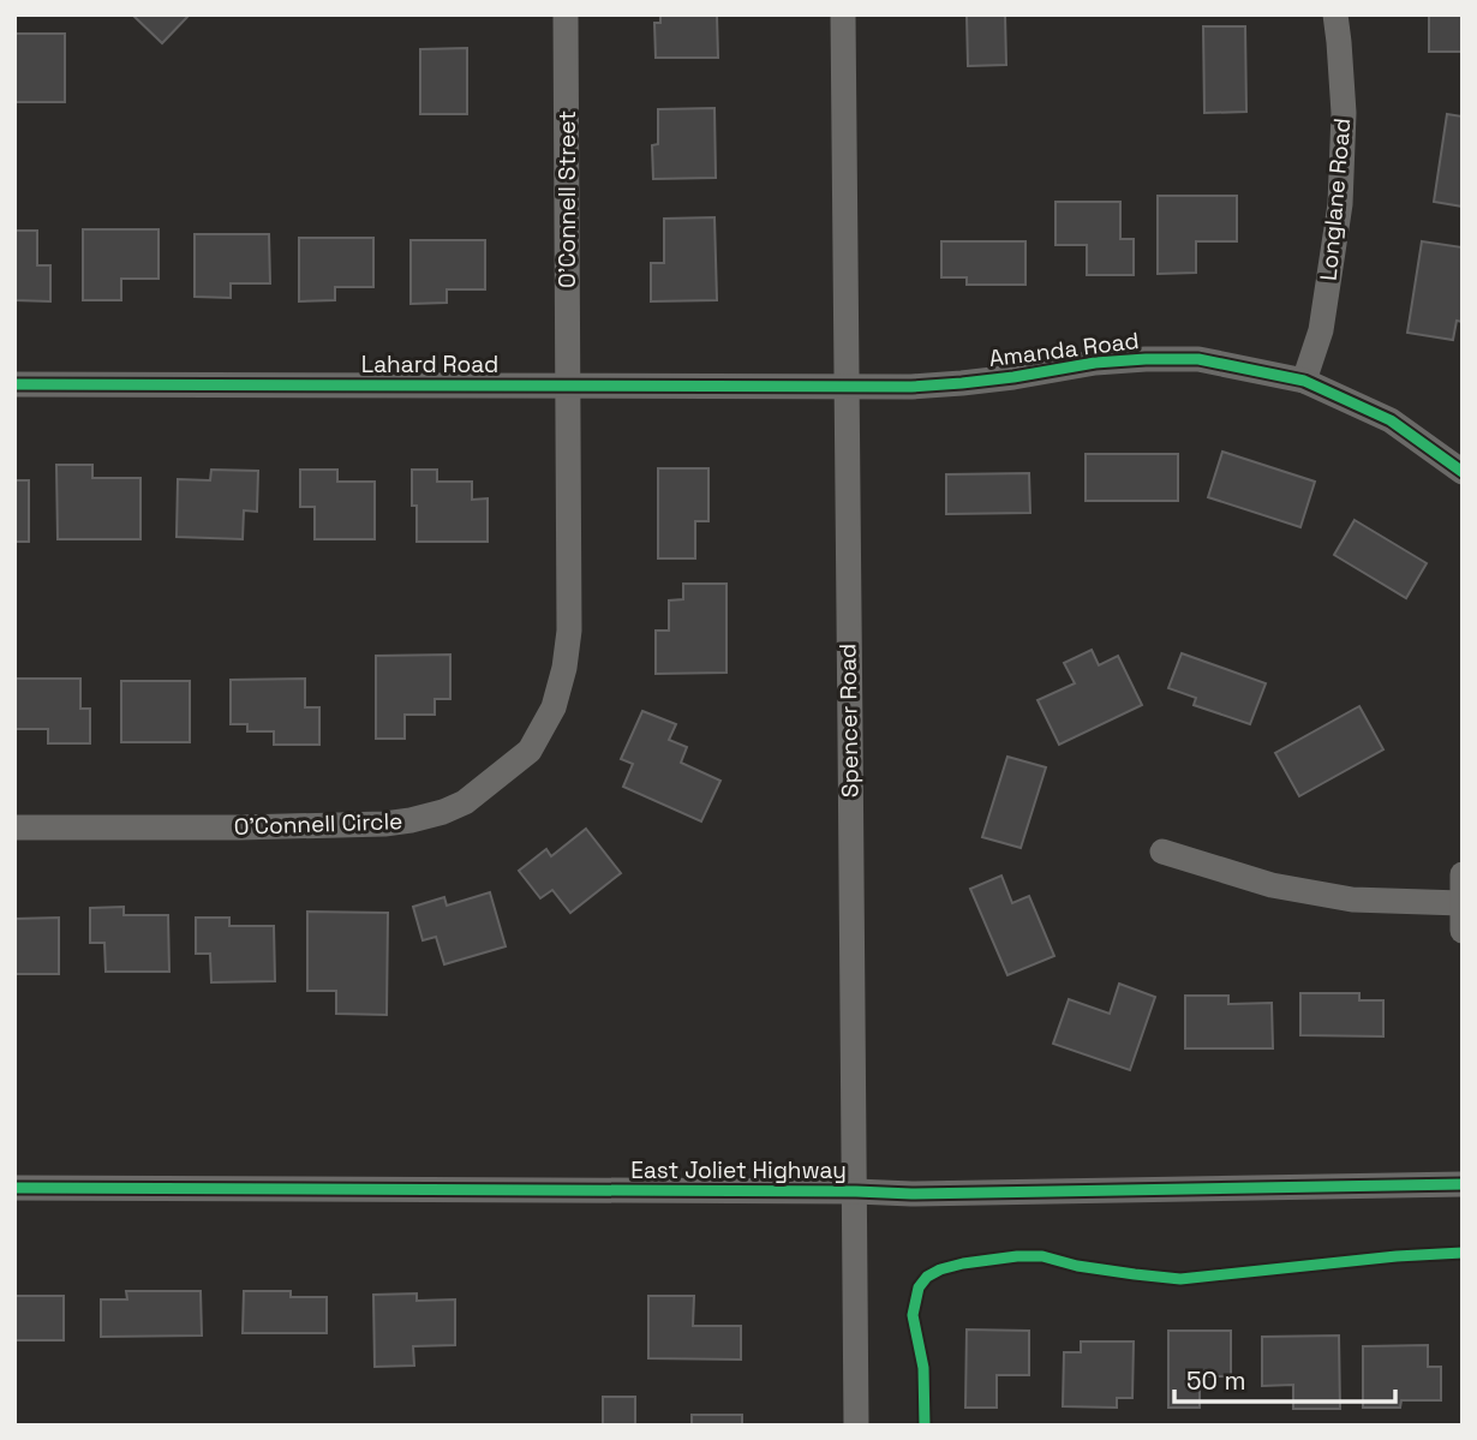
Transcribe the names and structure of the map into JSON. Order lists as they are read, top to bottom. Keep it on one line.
{"streets":{"street":["O'Connell Street","Longlane Road","Amanda Road","Lahard Road","Spencer Road","O'Connell Circle","East Joliet Highway"]},"crossings":[["O'Connell Street","Lahard Road"],["O'Connell Street","O'Connell Circle"],["Longlane Road","Amanda Road"],["Amanda Road","Lahard Road"],["Amanda Road","Spencer Road"],["Lahard Road","Spencer Road"],["Lahard Road","O'Connell Circle"],["Spencer Road","East Joliet Highway"]],"scale_bar":"50 m"}
